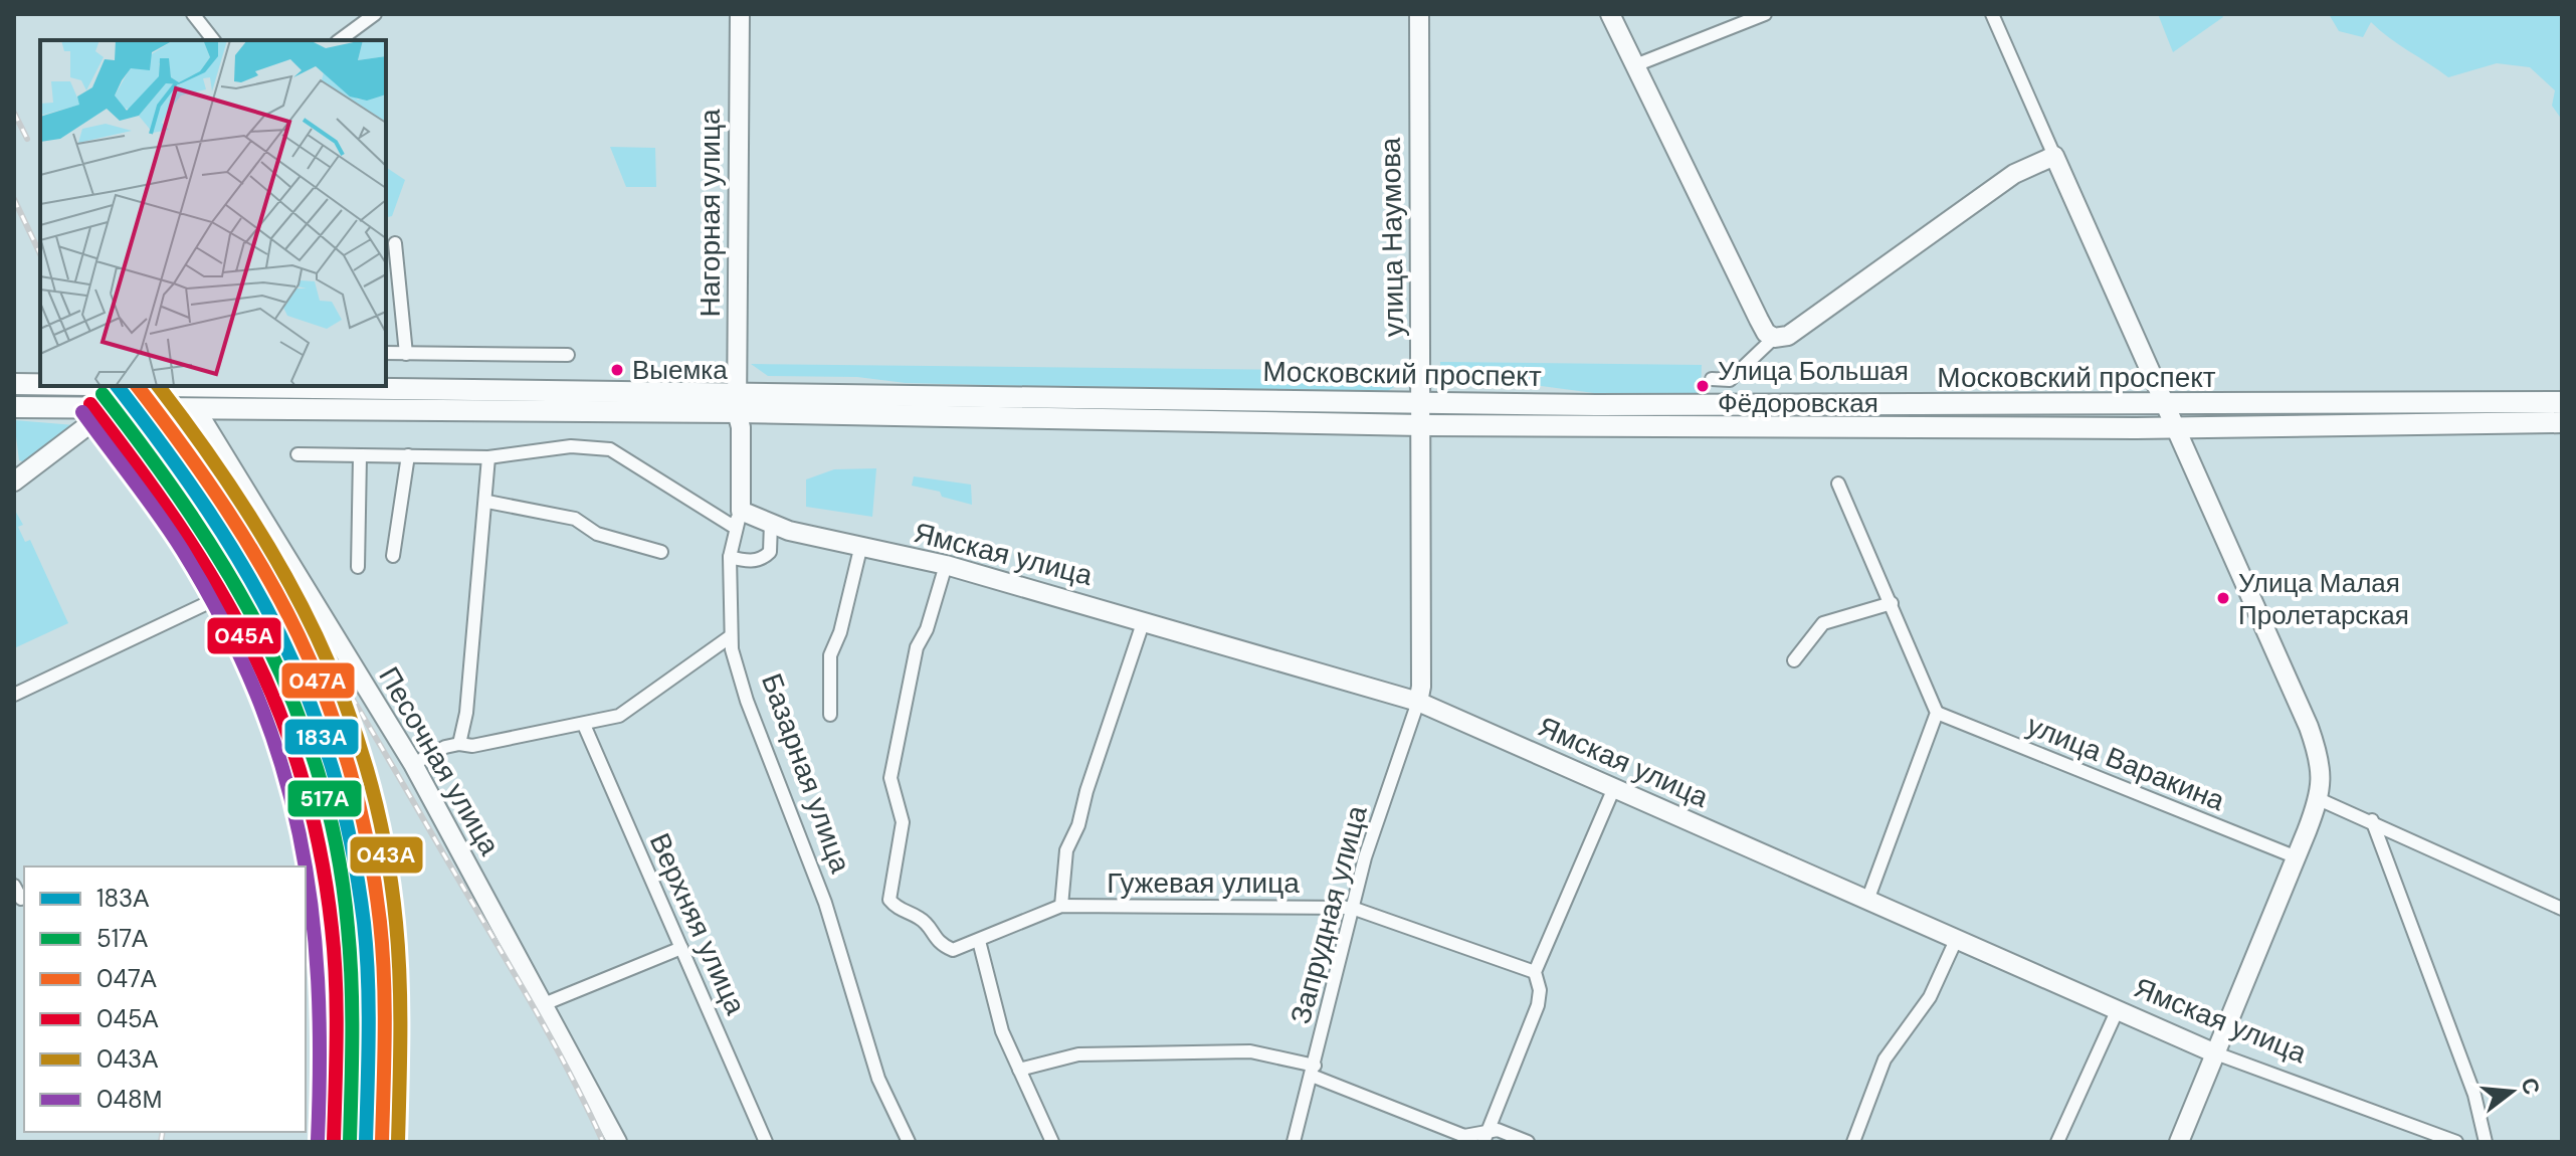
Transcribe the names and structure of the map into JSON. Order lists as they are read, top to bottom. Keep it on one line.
{"streets":{"main road":["Московский проспект"],"street":["Нагорная улица","улица Наумова","Ямская улица","Песочная улица","улица Варакина","Базарная улица","Гужевая улица","Запрудная улица","Верхняя улица"]},"crossings":[["Нагорная улица","Московский проспект"],["Нагорная улица","Базарная улица"],["улица Наумова","Московский проспект"],["улица Наумова","Ямская улица"],["улица Наумова","Запрудная улица"],["Московский проспект","Песочная улица"],["Московский проспект","Базарная улица"],["Ямская улица","Базарная улица"],["Ямская улица","Гужевая улица"],["Ямская улица","Запрудная улица"],["Гужевая улица","Запрудная улица"]],"places":["Выемка","Улица Большая Фёдоровская","Улица Малая Пролетарская"],"lines":["transit line 183А","transit line 047А","transit line 043А","transit line 517А","transit line 045А","transit line 048М"],"legend":["183А","517А","047А","045А","043А","048М"],"north":"right"}
